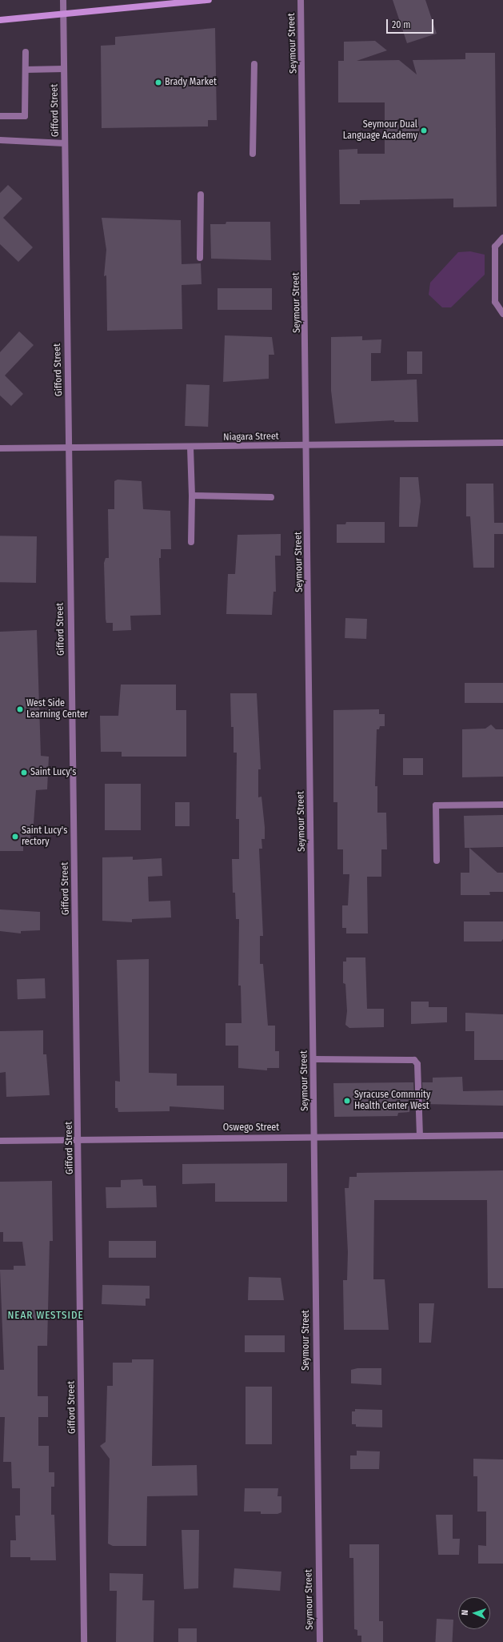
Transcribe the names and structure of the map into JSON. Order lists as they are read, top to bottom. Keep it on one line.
{"streets":{"street":["Seymour Street","Gifford Street","Niagara Street","Oswego Street"]},"crossings":[["Seymour Street","Niagara Street"],["Seymour Street","Oswego Street"],["Gifford Street","Niagara Street"],["Gifford Street","Oswego Street"]],"districts":["NEAR WESTSIDE"],"places":["Brady Market","Seymour Dual Language Academy","West Side Learning Center","Saint Lucy's","Saint Lucy's rectory","Syracuse Commnity Health Center West"],"scale_bar":"20 m","north":"left"}
